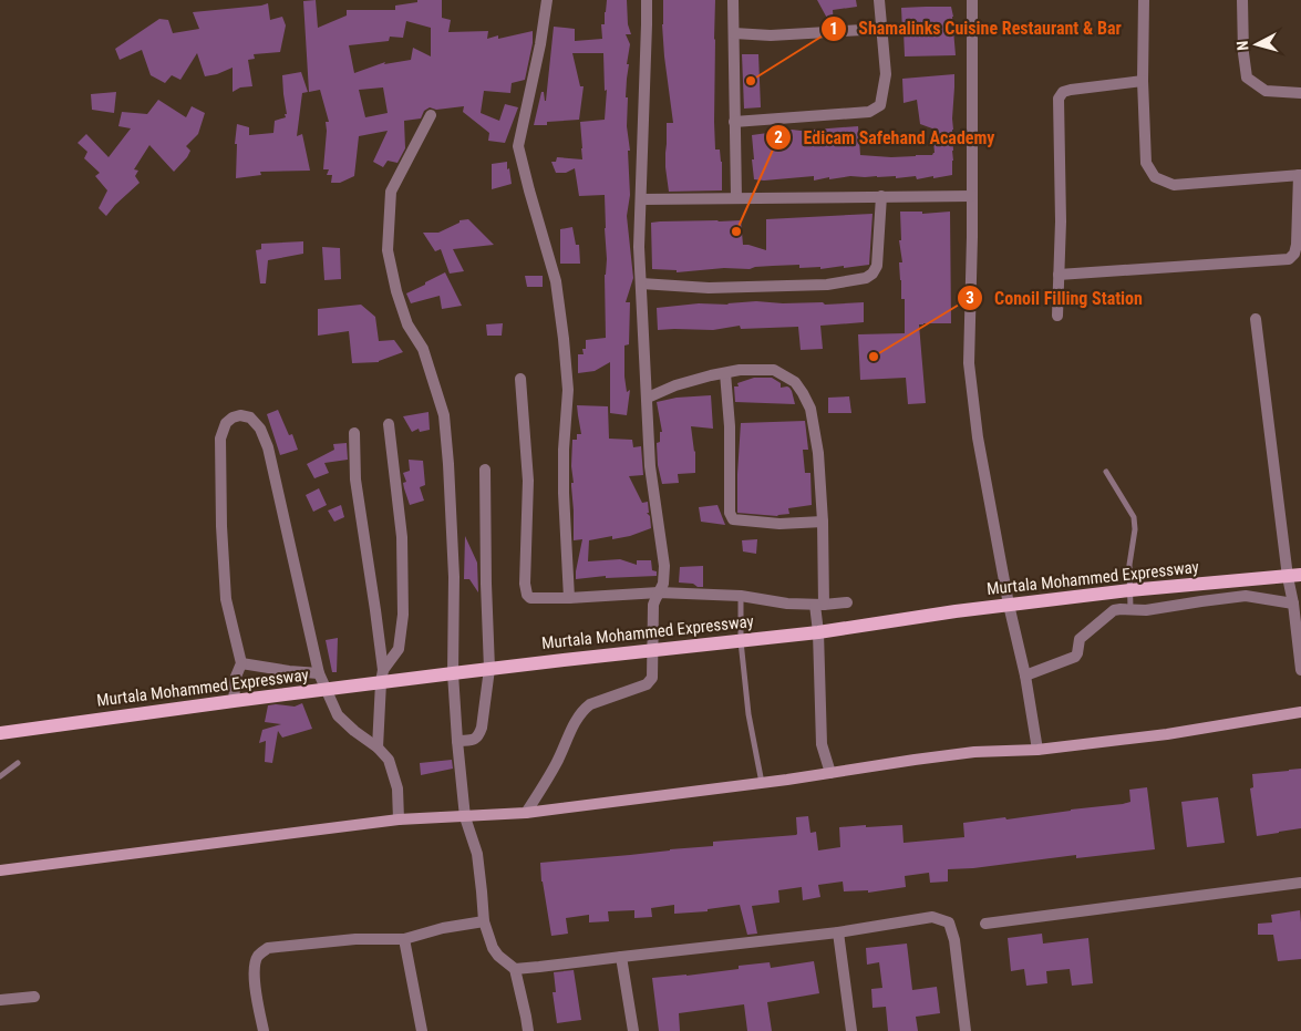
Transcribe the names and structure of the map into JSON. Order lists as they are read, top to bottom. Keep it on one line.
{"streets":{"main road":["Murtala Mohammed Expressway"]},"places":["Shamalinks Cuisine Restaurant & Bar","Edicam Safehand Academy","Conoil Filling Station"],"north":"left"}
